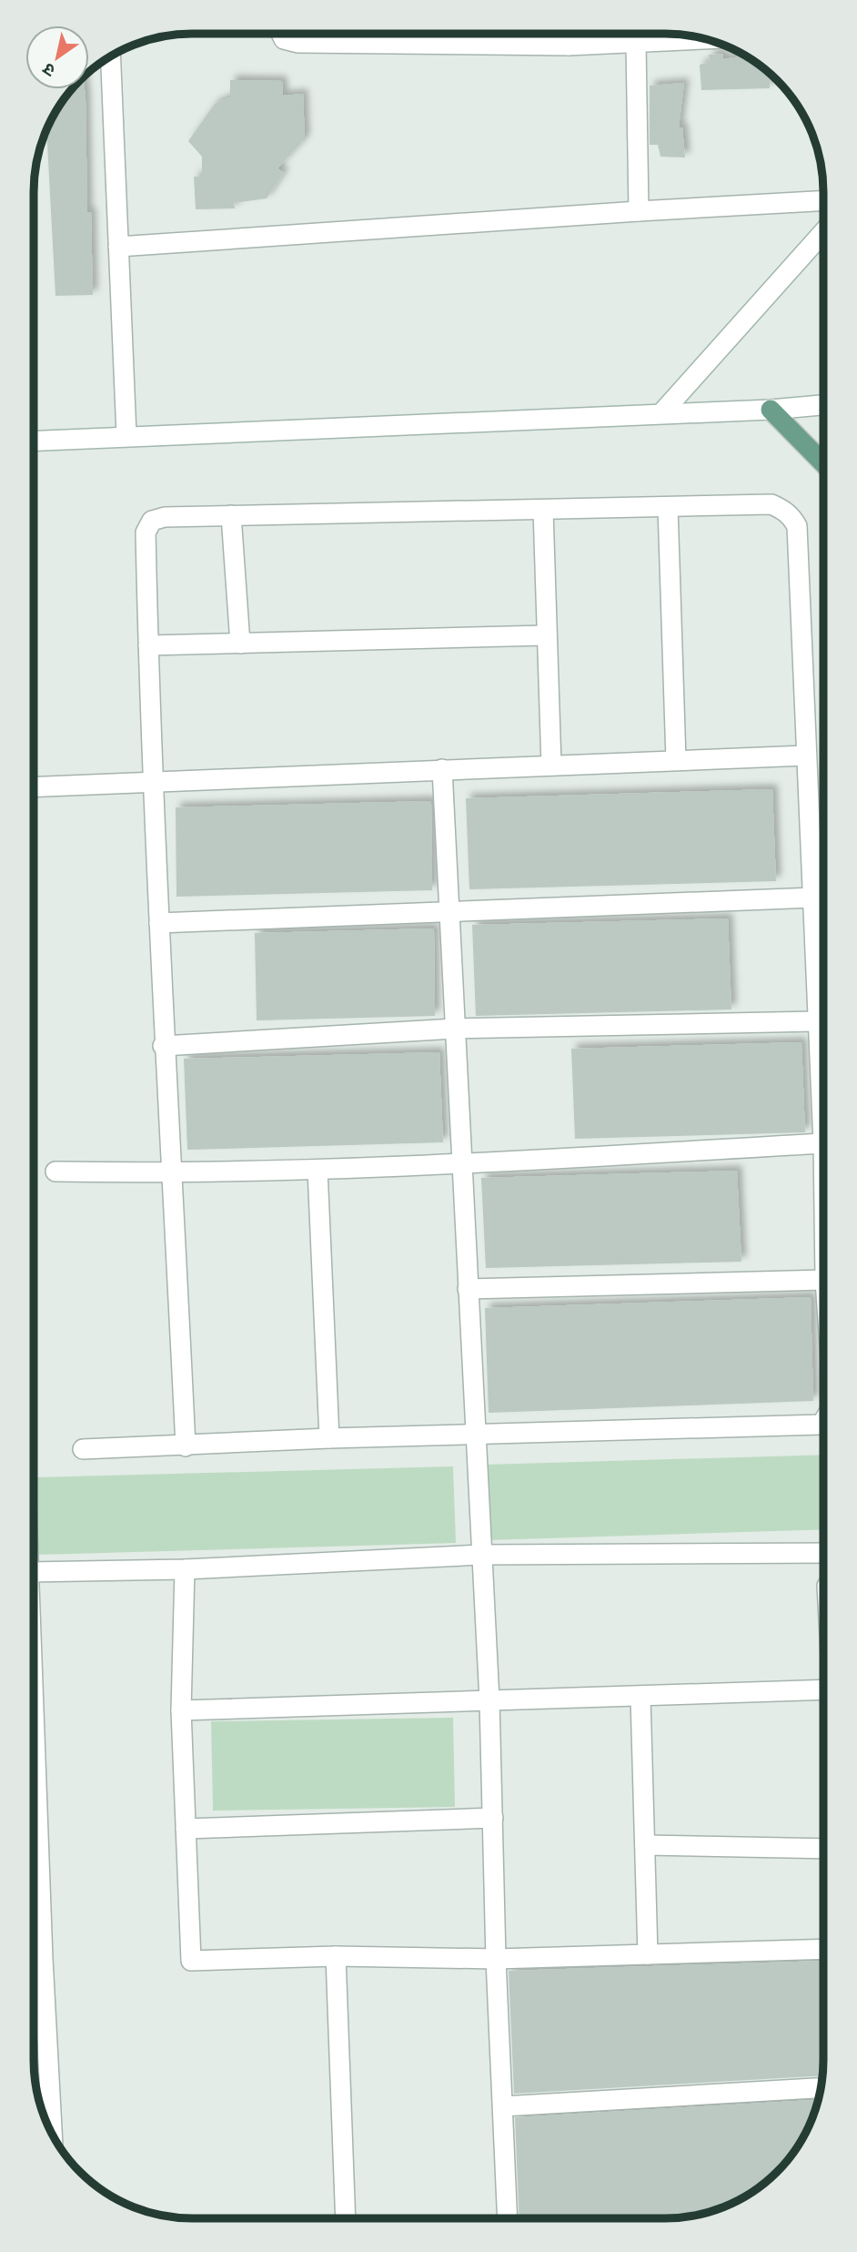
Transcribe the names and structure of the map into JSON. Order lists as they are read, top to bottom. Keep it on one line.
{"north":"bottom left"}
